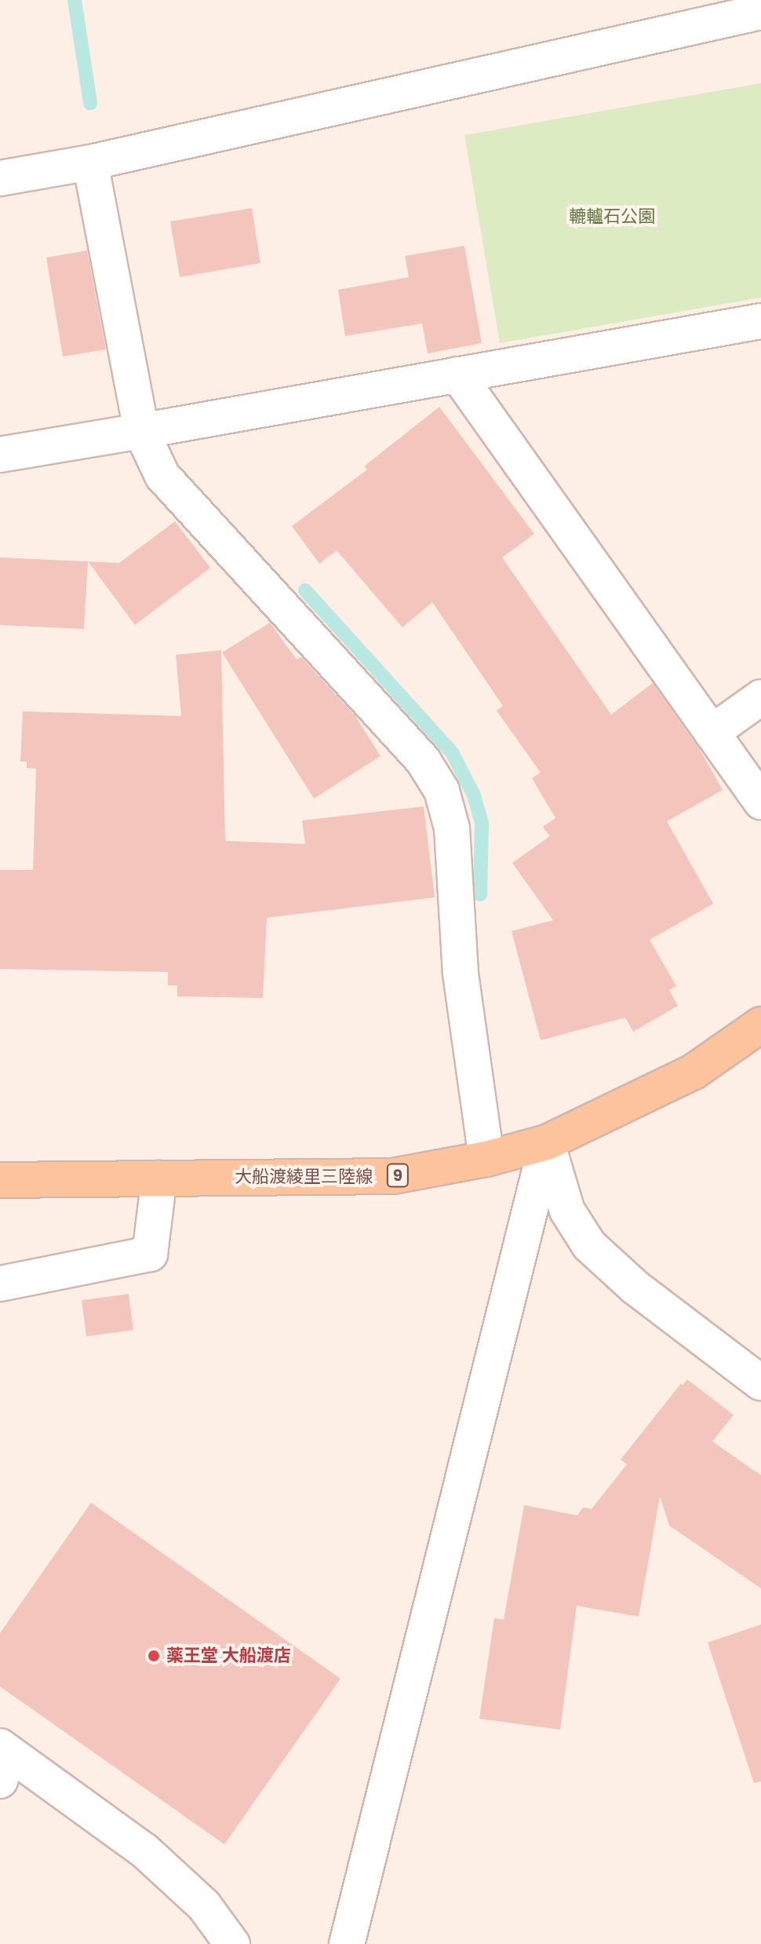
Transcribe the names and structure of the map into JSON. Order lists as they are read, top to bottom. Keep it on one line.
{"streets":{"main road":["9","大船渡綾里三陸線"]},"parks":["轆轤石公園"],"places":["薬王堂 大船渡店"]}
